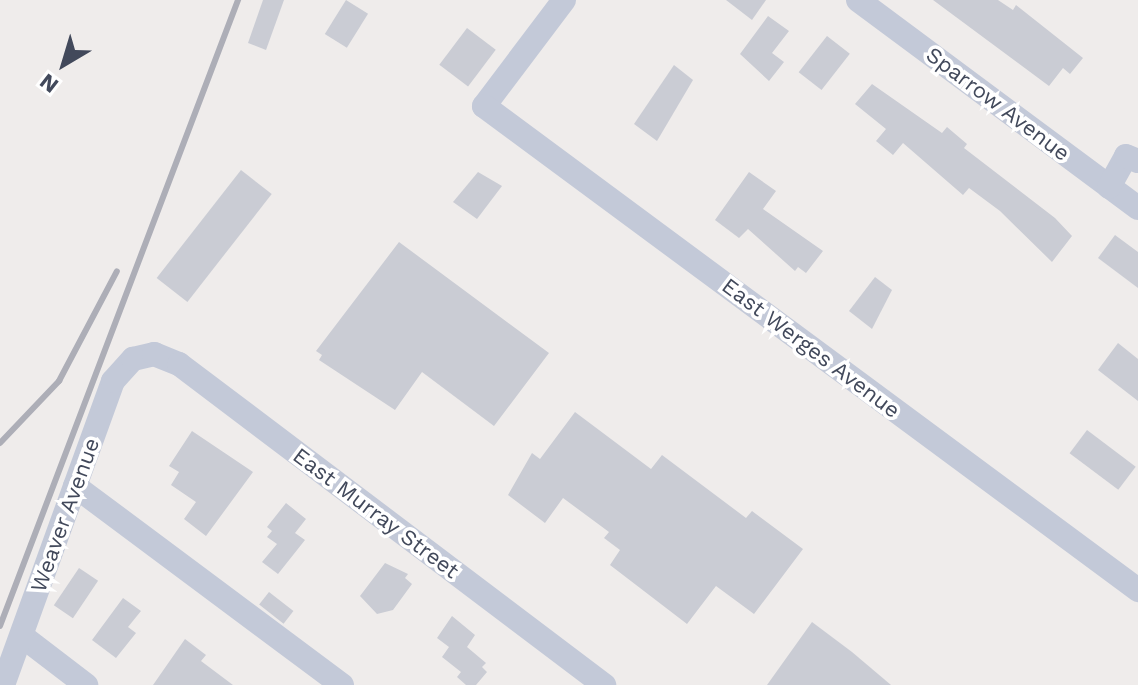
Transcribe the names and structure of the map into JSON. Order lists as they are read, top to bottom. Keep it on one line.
{"streets":{"street":["Sparrow Avenue","East Werges Avenue","East Murray Street","Weaver Avenue"]},"crossings":[["East Murray Street","Weaver Avenue"]],"north":"bottom left"}
